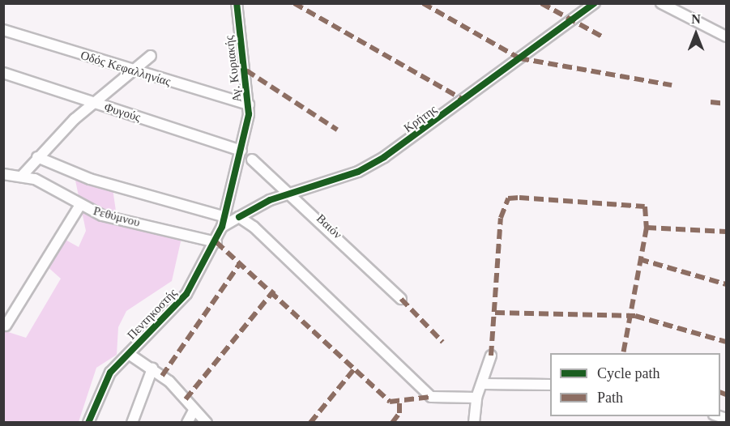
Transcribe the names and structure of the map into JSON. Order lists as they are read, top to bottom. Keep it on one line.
{"streets":{"street":["Οδός Κεφαλληνίας","Αγ. Κυριακής","Φυγούς","Κρήτης","Ρεθύμνου","Βαιόν","Πεντηκοστής"]},"crossings":[["Οδός Κεφαλληνίας","Αγ. Κυριακής"],["Αγ. Κυριακής","Φυγούς"],["Αγ. Κυριακής","Κρήτης"],["Αγ. Κυριακής","Πεντηκοστής"],["Κρήτης","Βαιόν"],["Κρήτης","Πεντηκοστής"],["Ρεθύμνου","Πεντηκοστής"]],"legend":["Cycle path","Path"],"north":"top"}
